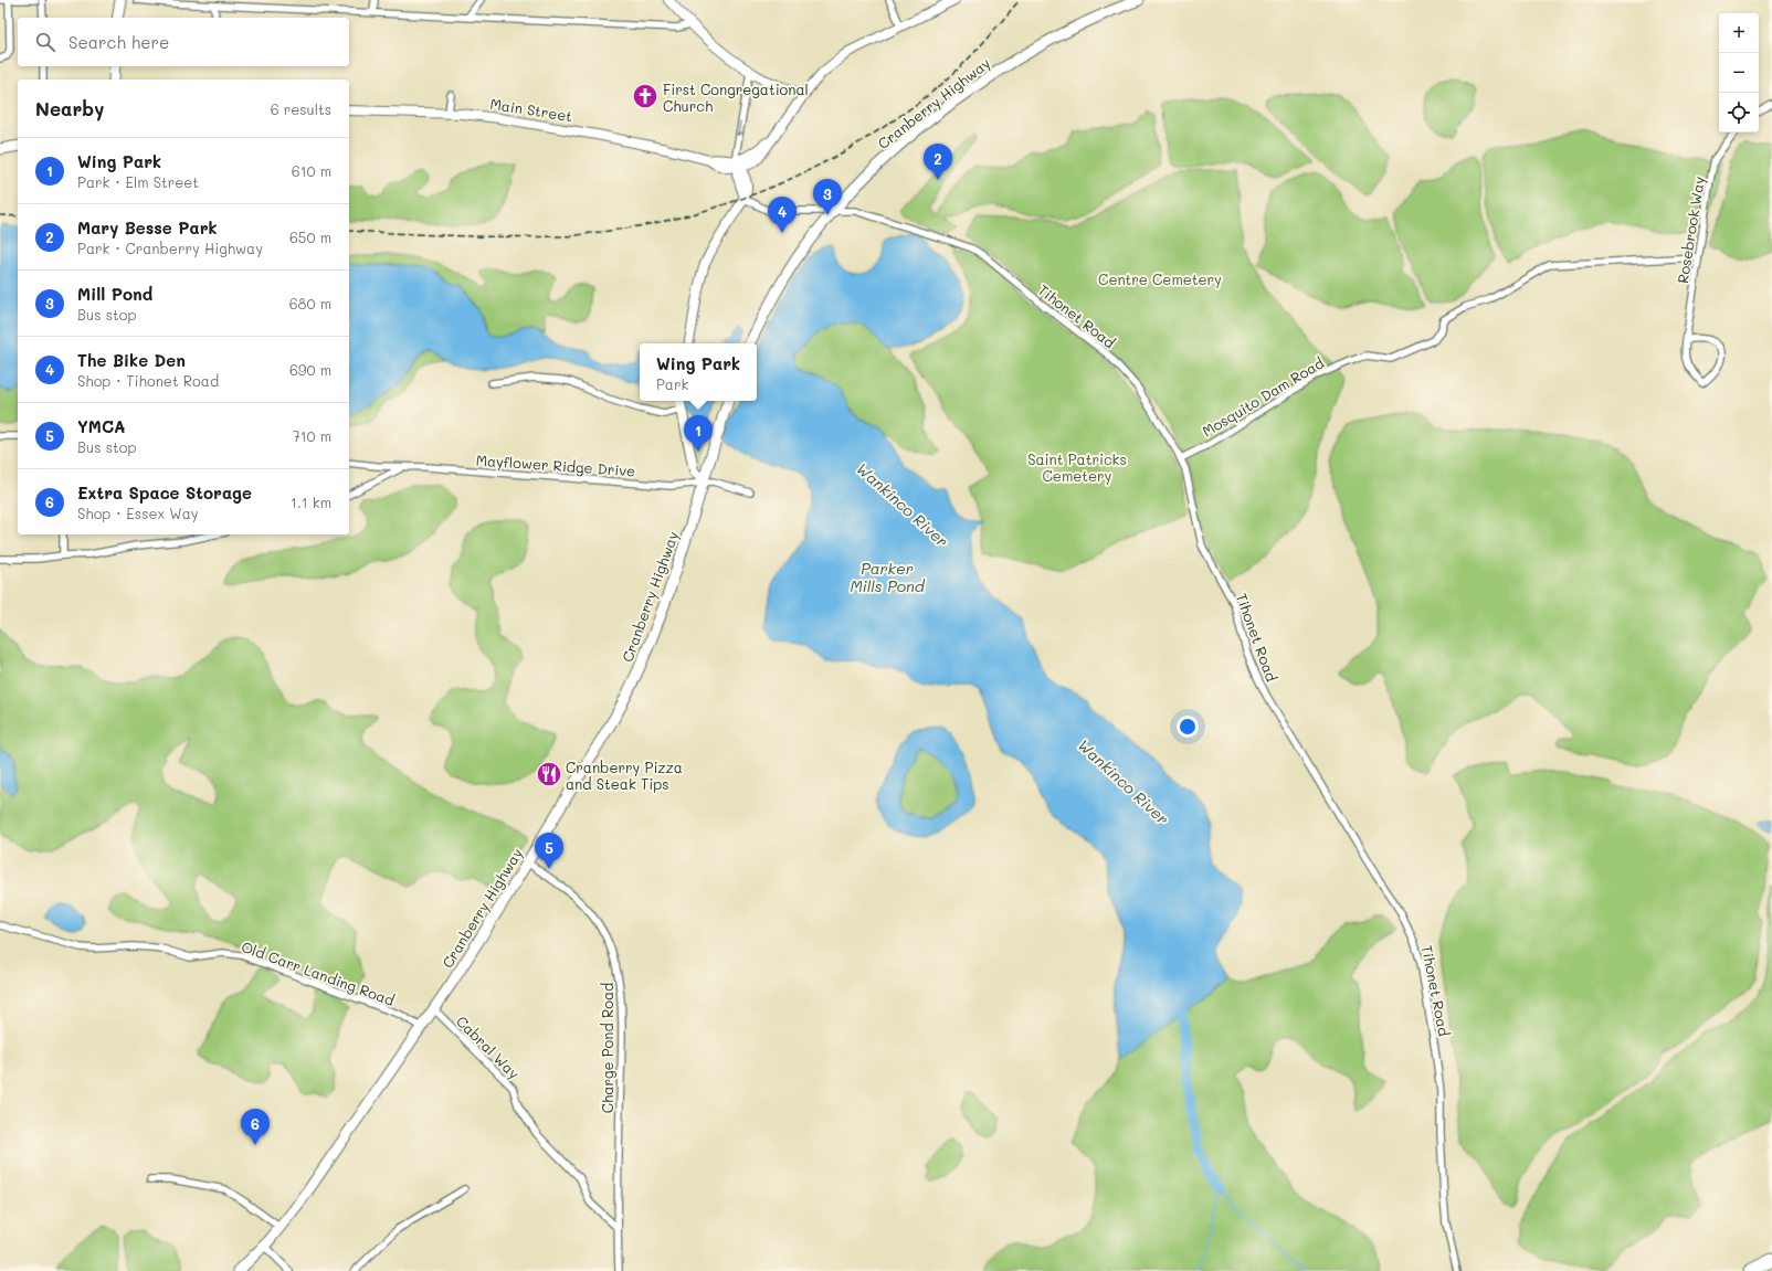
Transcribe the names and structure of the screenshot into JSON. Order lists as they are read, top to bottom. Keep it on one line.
{"streets":{"main road":["Cranberry Highway","Main Street"],"street":["Rosebrook Way","Tihonet Road","Mosquito Dam Road","Mayflower Ridge Drive","Old Carr Landing Road","Cabral Way","Charge Pond Road"]},"crossings":[["Cranberry Highway","Tihonet Road"],["Cranberry Highway","Mayflower Ridge Drive"],["Cranberry Highway","Old Carr Landing Road"],["Cranberry Highway","Cabral Way"],["Cranberry Highway","Charge Pond Road"],["Rosebrook Way","Mosquito Dam Road"],["Tihonet Road","Mosquito Dam Road"],["Cabral Way","Charge Pond Road"]],"water":["Wankinco River","Parker Mills Pond"],"parks":["Centre Cemetery","Saint Patricks Cemetery"],"places":{"church":["First Congregational Church"],"restaurant":["Cranberry Pizza and Steak Tips"]},"page":{"map_buttons":["+","−"],"search":"Search here","heading":["Nearby","6 results"],"list":[{"mark":"1","name":"Wing Park","note":"Park · Elm Street","value":"610 m"},{"mark":"2","name":"Mary Besse Park","note":"Park · Cranberry Highway","value":"650 m"},{"mark":"3","name":"Mill Pond","note":"Bus stop","value":"680 m"},{"mark":"4","name":"The Bike Den","note":"Shop · Tihonet Road","value":"690 m"},{"mark":"5","name":"YMCA","note":"Bus stop","value":"710 m"},{"mark":"6","name":"Extra Space Storage","note":"Shop · Essex Way","value":"1.1 km"}],"pins":["2","3","4","1","5","6"],"popup":["Wing Park","Park"]}}
